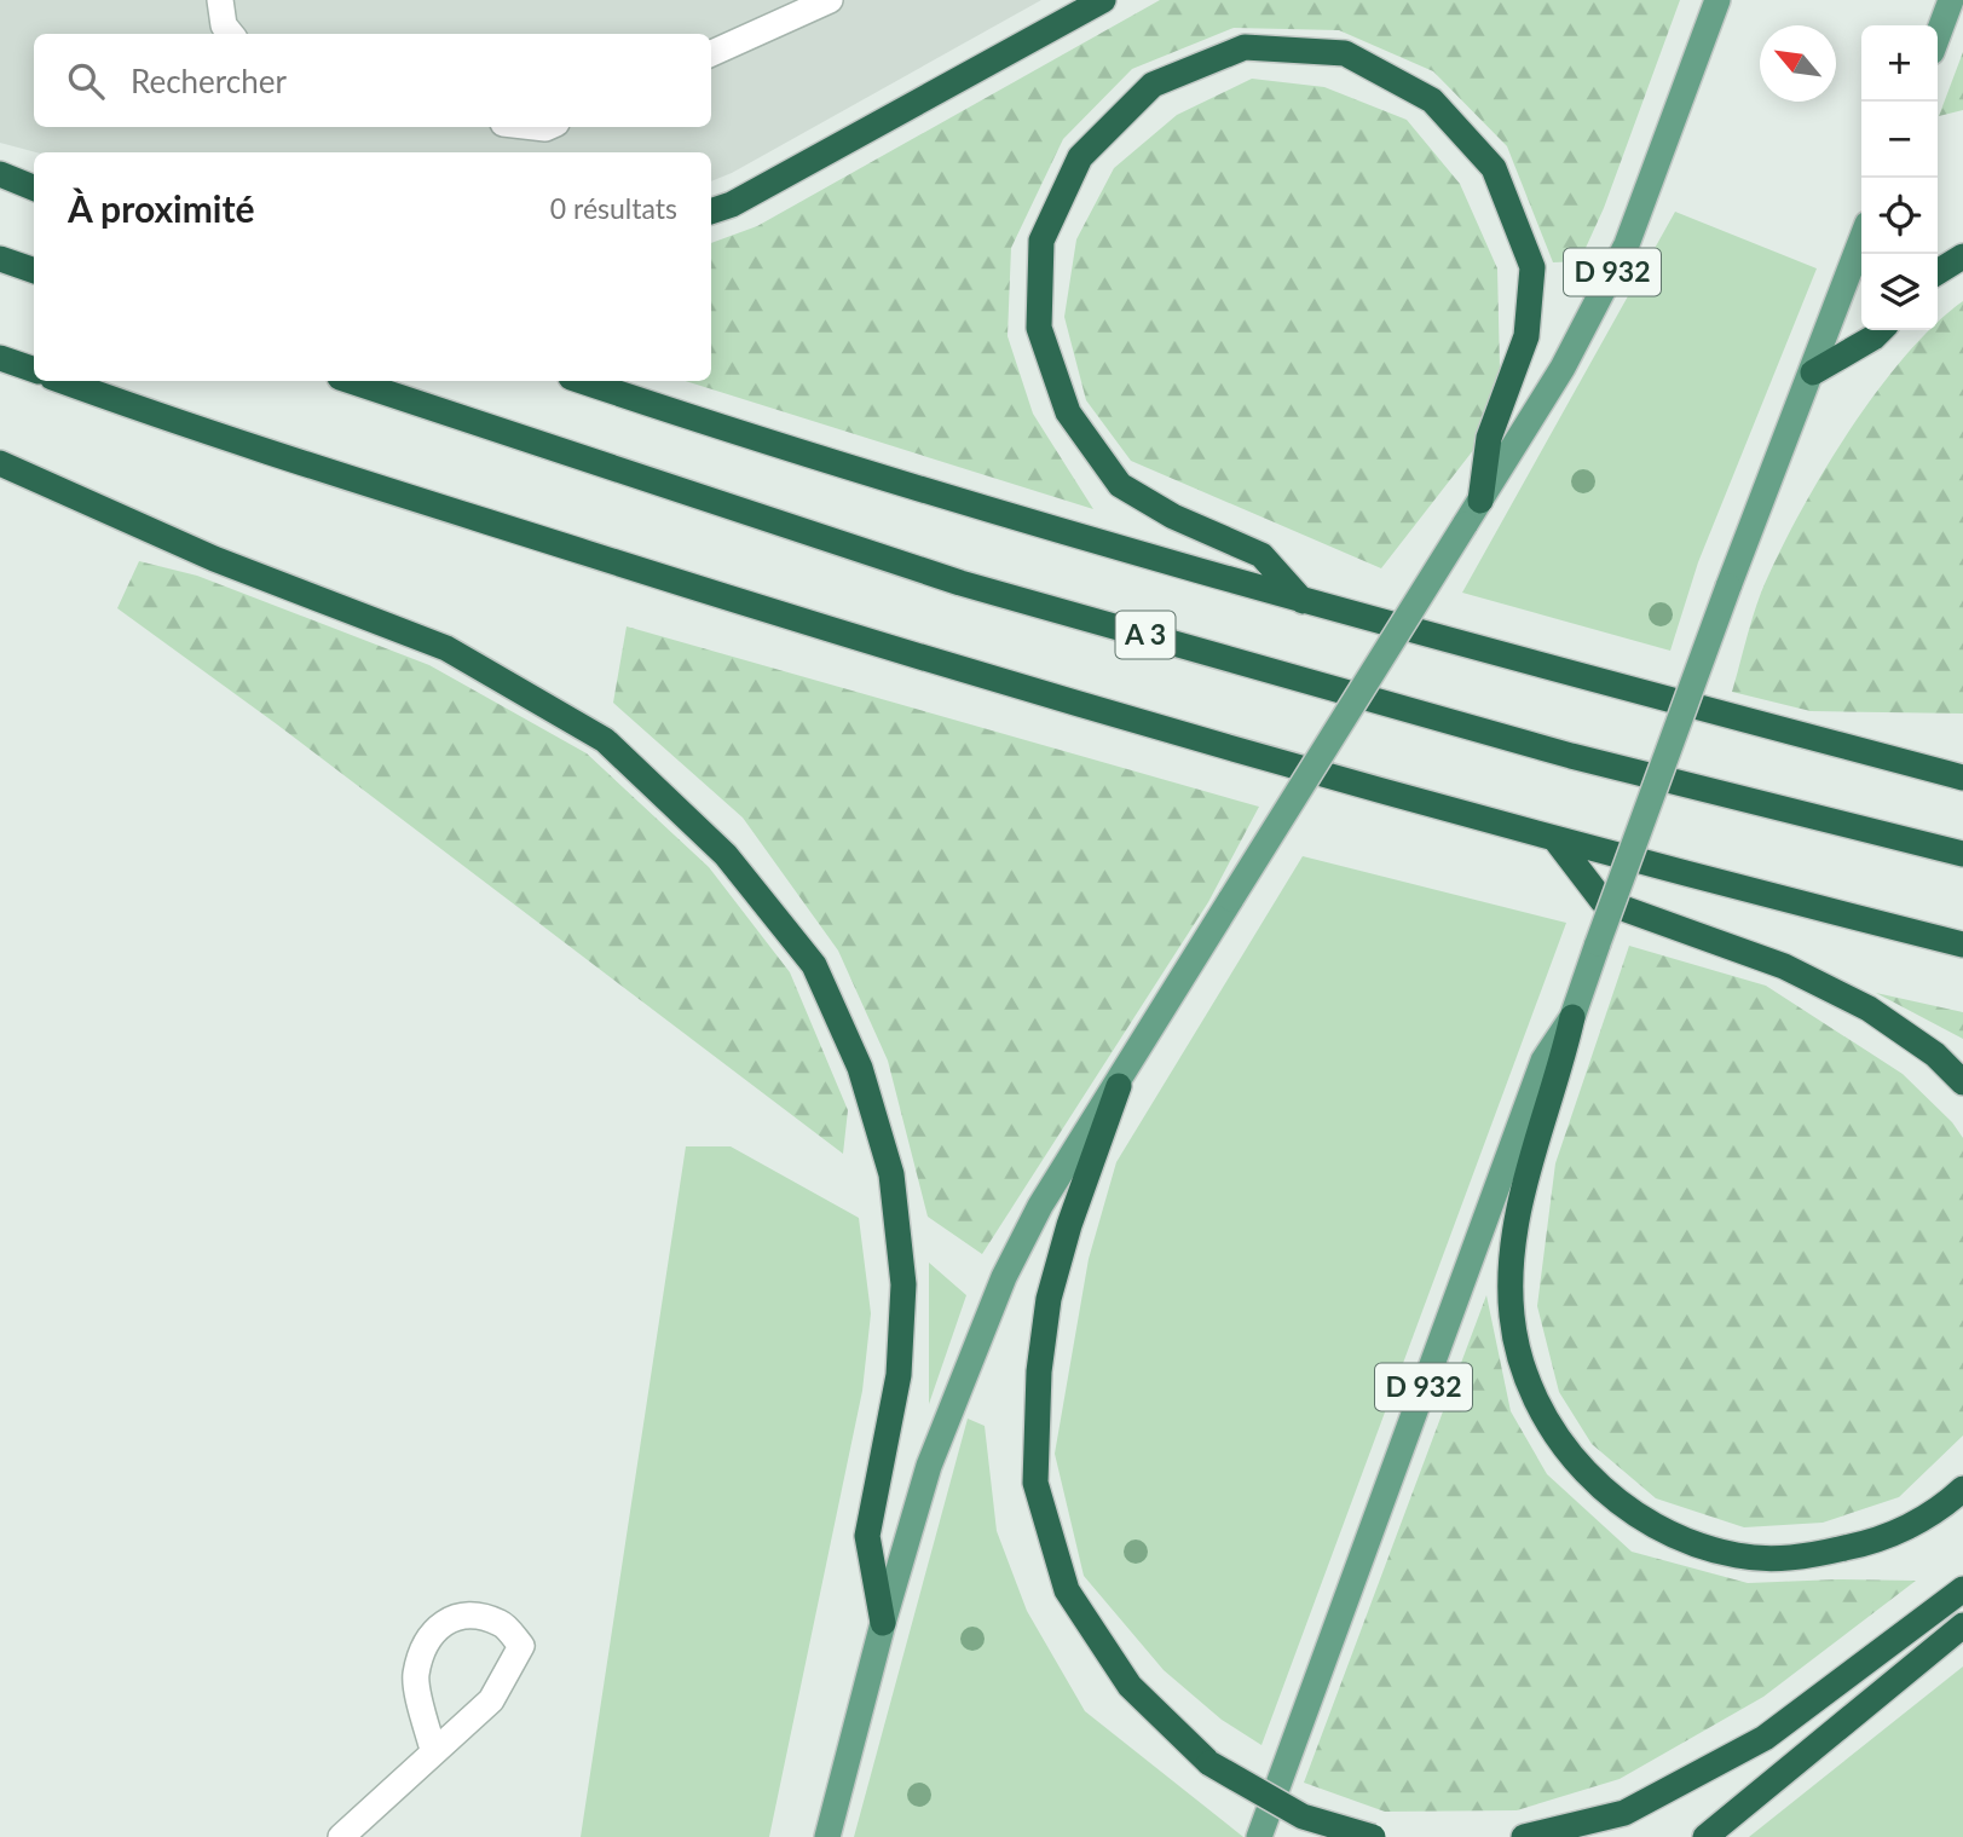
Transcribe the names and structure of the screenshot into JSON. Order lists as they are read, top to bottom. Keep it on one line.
{"streets":{"highway":["A 3"],"main road":["D 932"]},"north":"top left","page":{"map_buttons":["+","−"],"search":"Rechercher","heading":["À proximité","0 résultats"]}}
